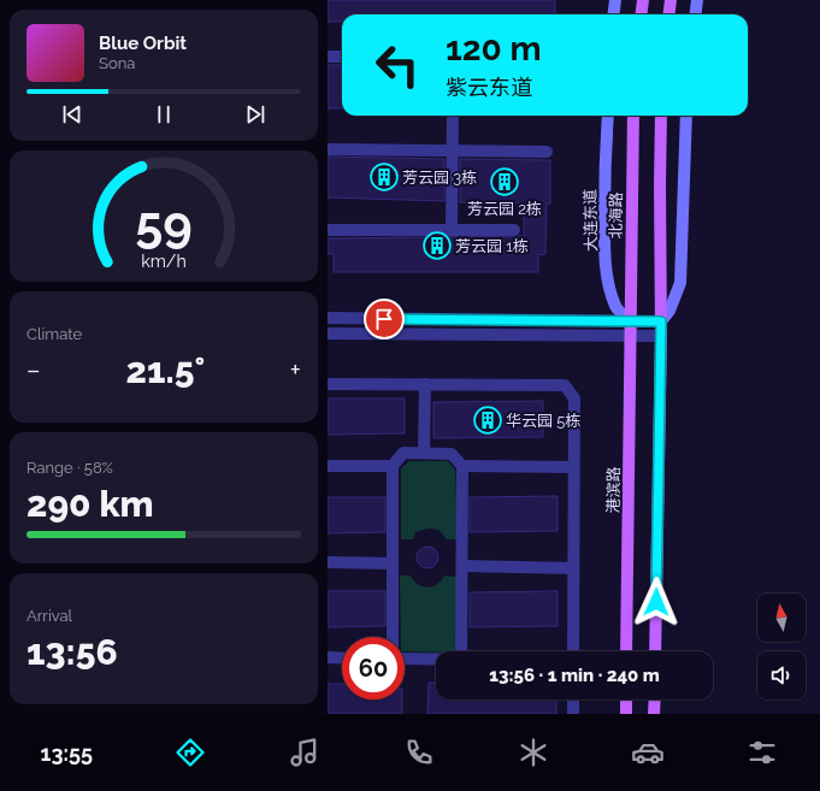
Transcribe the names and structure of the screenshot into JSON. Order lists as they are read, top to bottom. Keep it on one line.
{"streets":{"main road":["北海路","大连东道","港滨路"]},"crossings":[["北海路","大连东道"],["北海路","港滨路"],["大连东道","港滨路"]],"places":{"building":["芳云园 3栋","芳云园 2栋","芳云园 1栋","华云园 5栋"]},"north":"top","page":{"turn":["120 m","紫云东道"],"song":["Blue Orbit","Sona"],"tile":["Climate",["Range · 58%","290 km"],["Arrival","13:56"]],"heat":["−","21.5°","+"],"limit":"60","trip":"13:56 · 1 min · 240 m","tabs":"13:55","gauge":["59","km/h"]}}
